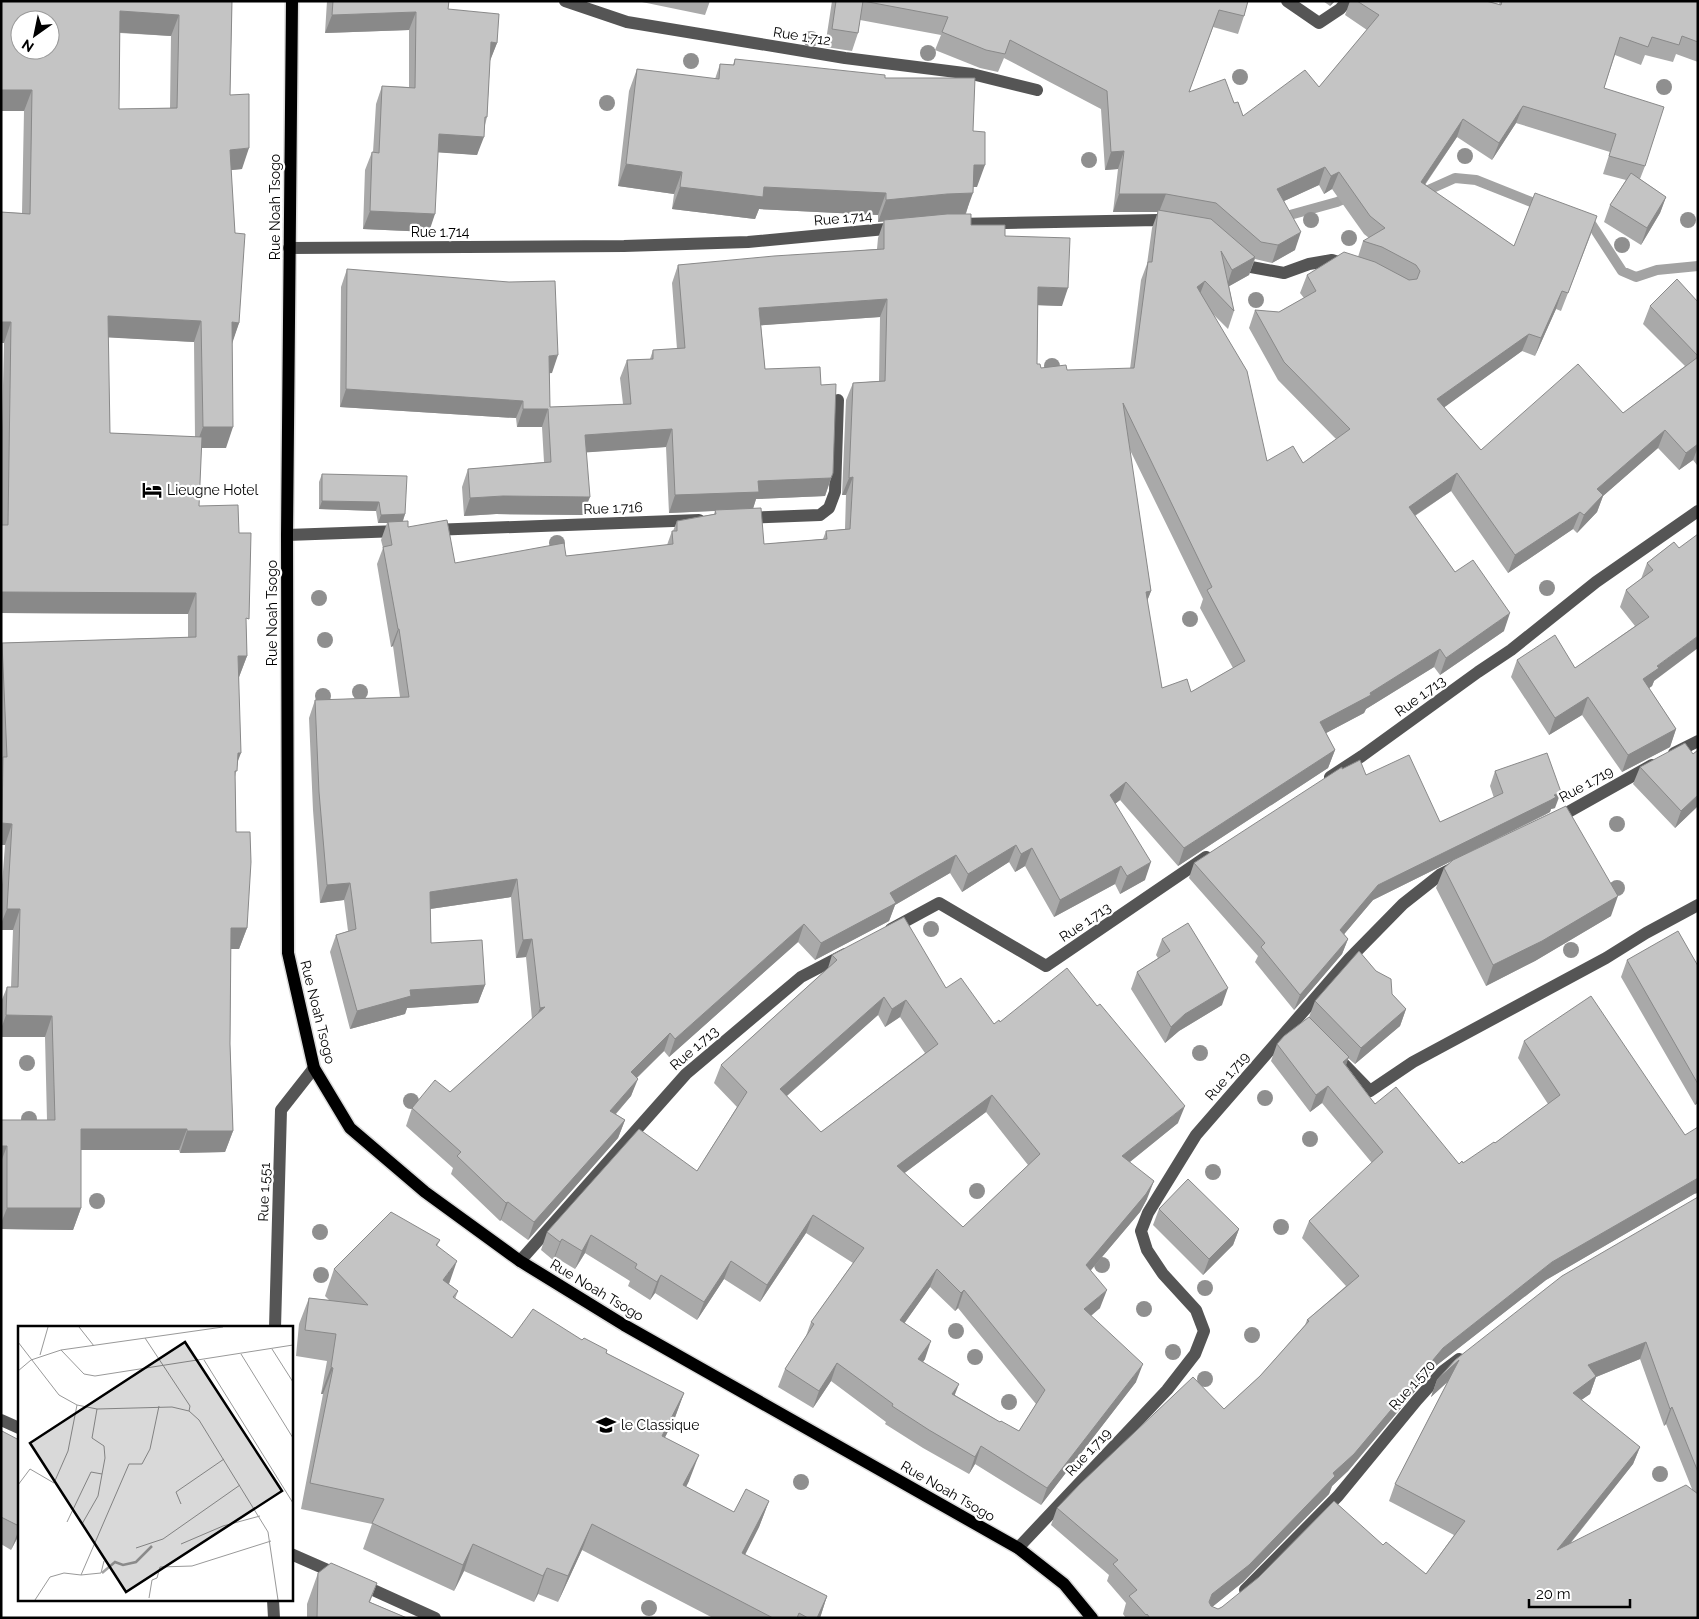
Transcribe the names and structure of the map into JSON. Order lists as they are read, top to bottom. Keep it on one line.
{"streets":{"main road":["Rue Noah Tsogo"],"street":["Rue 1.712","Rue 1.714","Rue 1.716","Rue 1.713","Rue 1.719","Rue 1.551","Rue 1.570"]},"crossings":[["Rue Noah Tsogo","Rue 1.714"],["Rue Noah Tsogo","Rue 1.716"],["Rue Noah Tsogo","Rue 1.713"],["Rue Noah Tsogo","Rue 1.719"],["Rue Noah Tsogo","Rue 1.551"]],"places":{"hotel":["Lieugne Hotel"],"school or university":["le Classique"]},"scale_bar":"20 m","north":"bottom left"}
